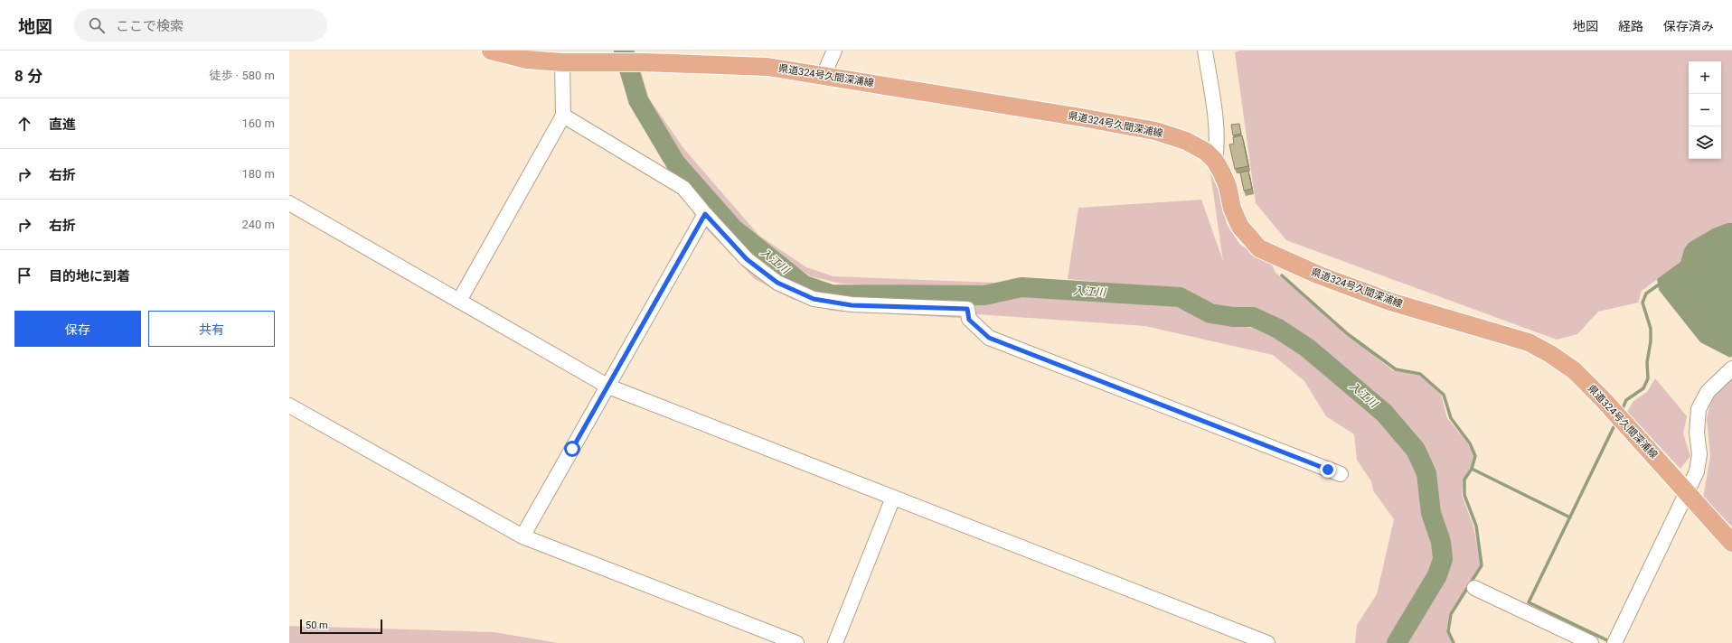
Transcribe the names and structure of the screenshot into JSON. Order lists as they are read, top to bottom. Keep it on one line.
{"streets":{"main road":["県道324号久間深浦線"]},"water":["入江川"],"scale_bar":"50 m","page":{"header":"地図","search":"ここで検索","nav":["地図","経路","保存済み"],"heading":["8 分","徒歩 · 580 m"],"map_buttons":["+","−"],"list":[["直進","160 m"],["右折","180 m"],["右折","240 m"],"目的地に到着"],"buttons":["保存","共有"],"scale":"50 m"}}
